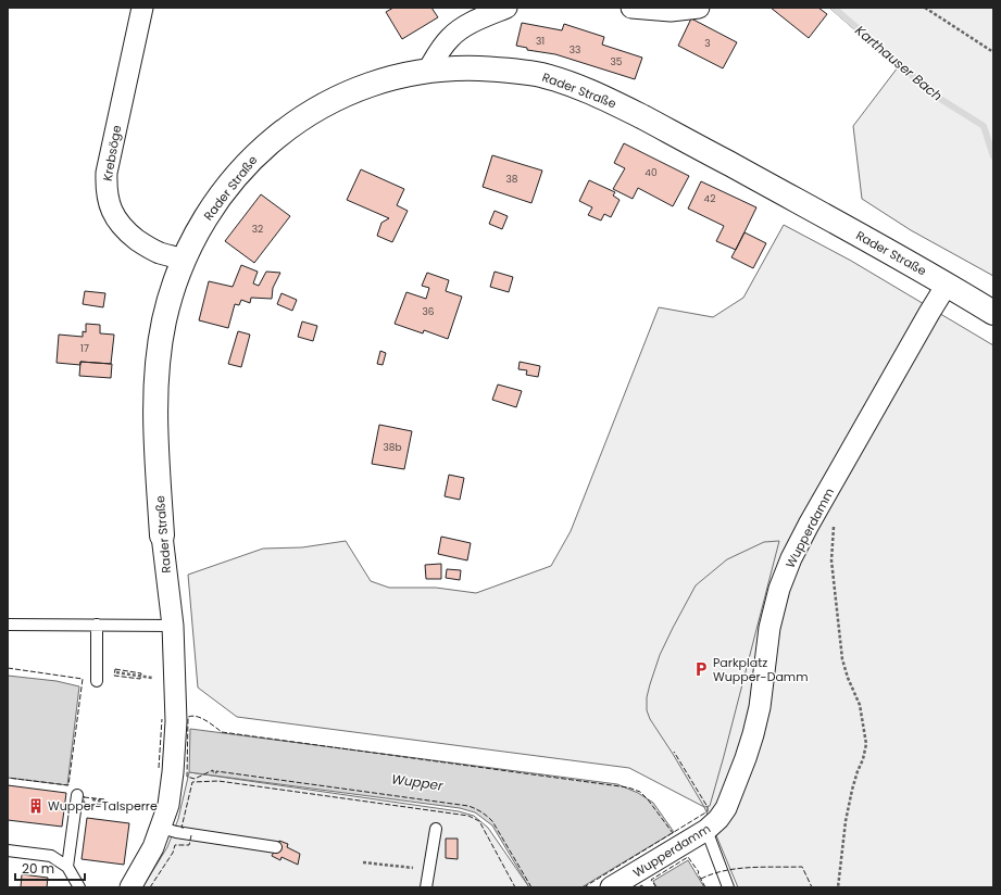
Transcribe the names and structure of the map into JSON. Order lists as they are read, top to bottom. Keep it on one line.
{"streets":{"street":["Rader Straße","Krebsöge","Wupperdamm"]},"crossings":[["Rader Straße","Krebsöge"],["Rader Straße","Wupperdamm"]],"water":["Karthauser Bach","Wupper"],"places":{"parking":["Parkplatz Wupper-Damm"],"building":["Wupper-Talsperre"]},"house_numbers":["31","3","33","35","40","38","42","32","36","17","38b"],"scale_bar":"20 m"}
